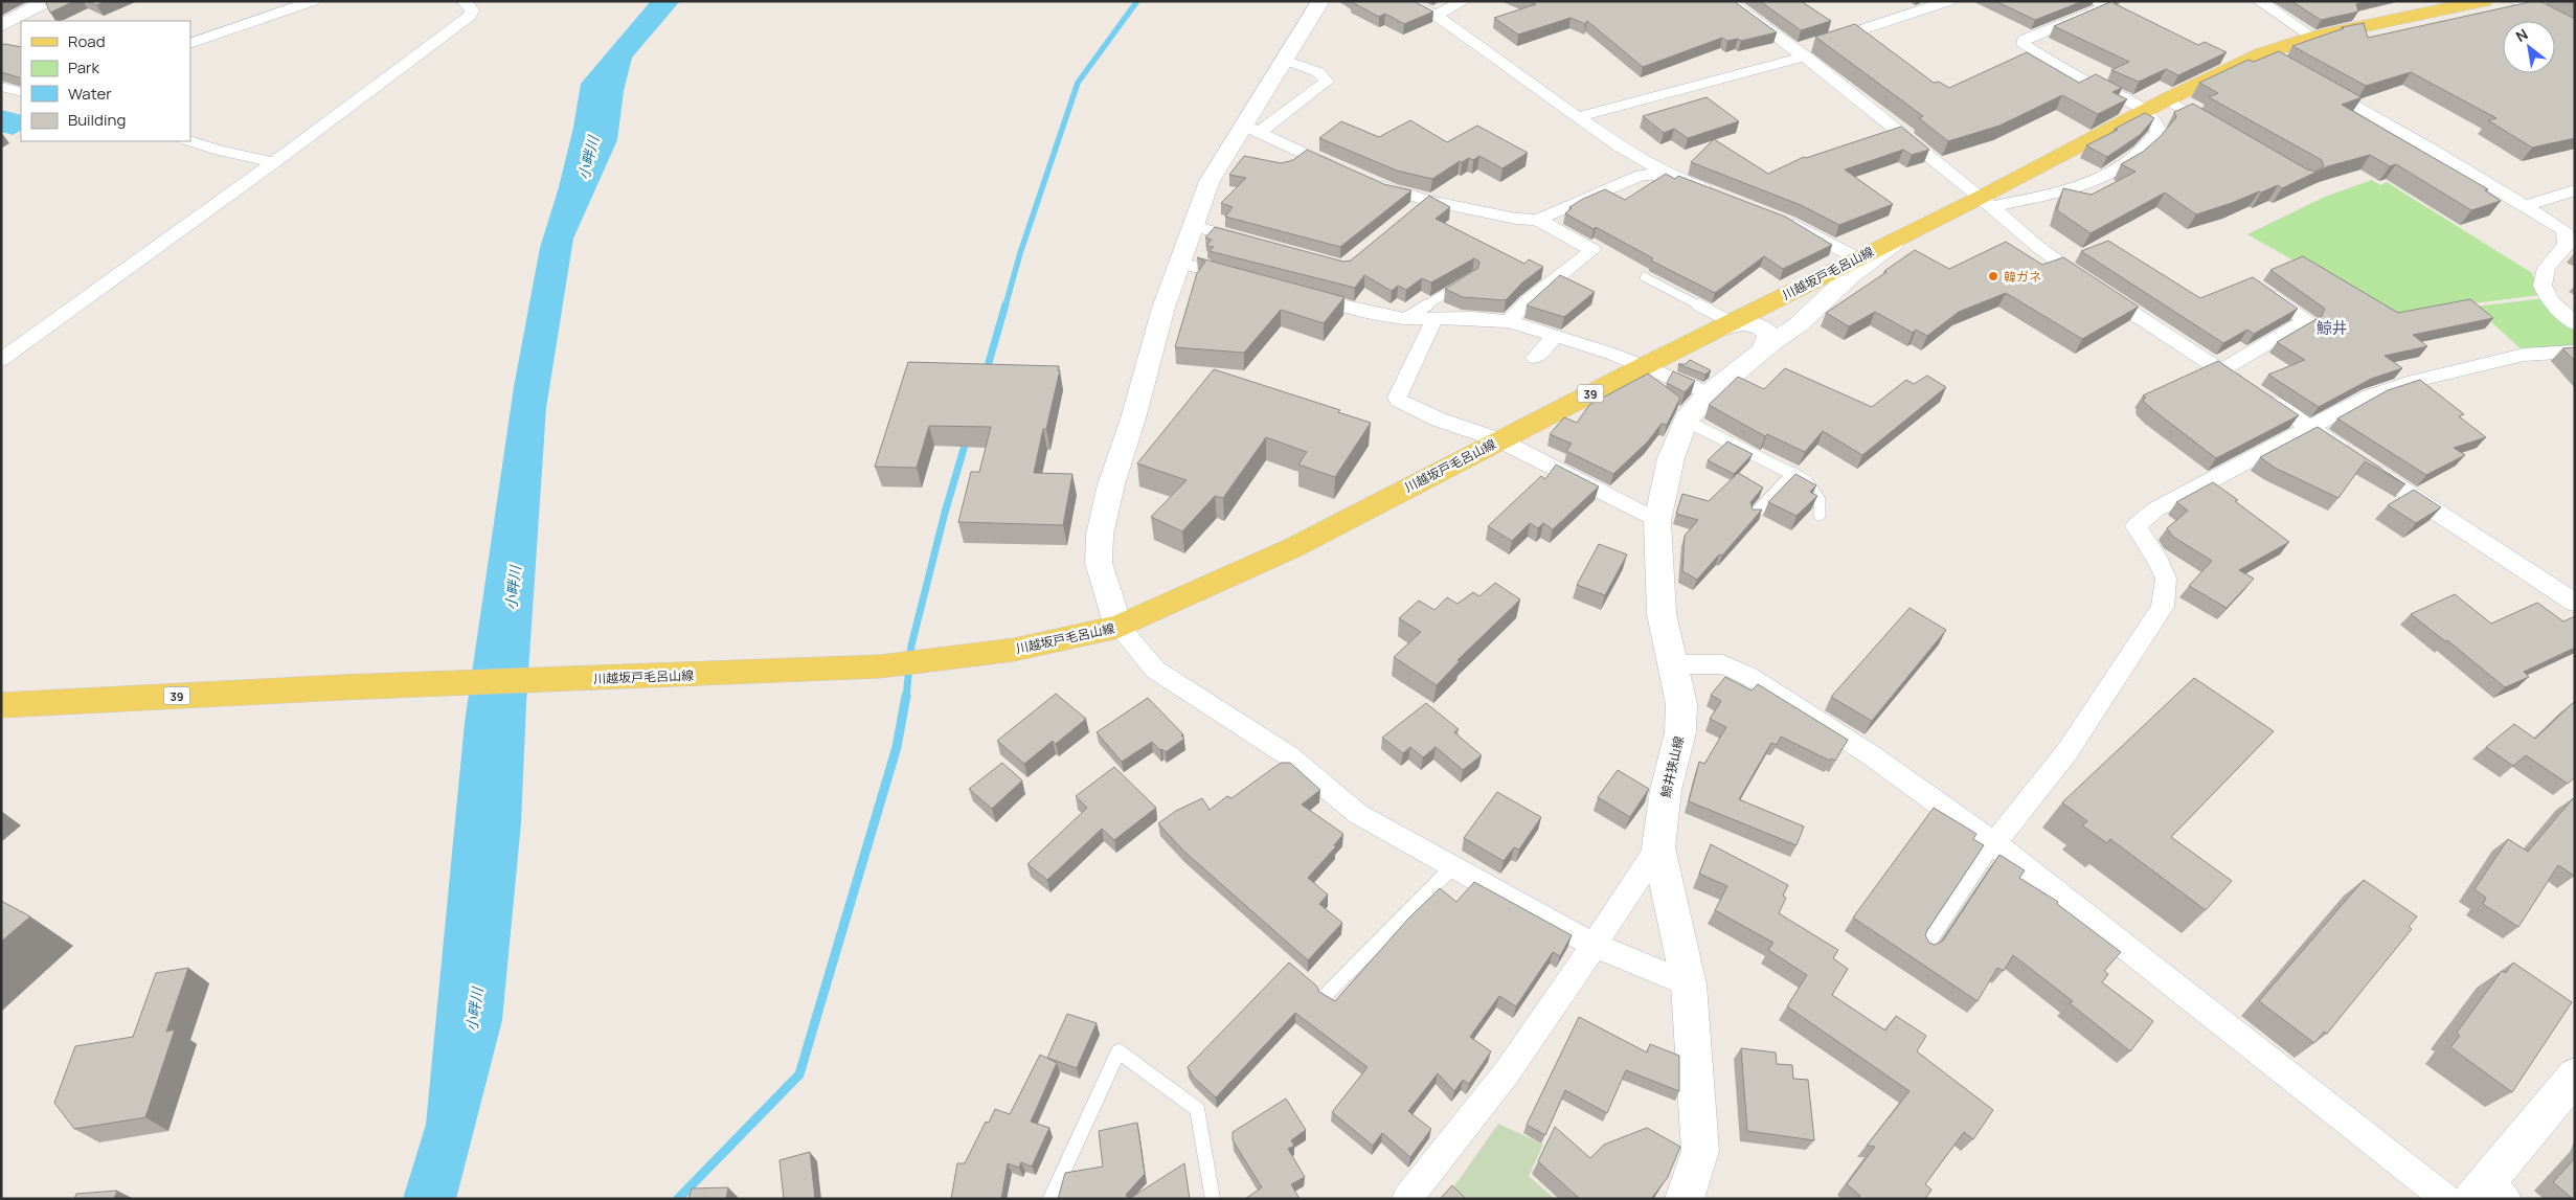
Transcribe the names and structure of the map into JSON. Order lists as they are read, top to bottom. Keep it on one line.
{"streets":{"main road":["川越坂戸毛呂山線","39","鯨井狭山線"]},"crossings":[["川越坂戸毛呂山線","鯨井狭山線"]],"districts":["鯨井"],"water":["小畔川"],"places":["韓ガネ"],"legend":["Road","Park","Water","Building"],"north":"top left"}
